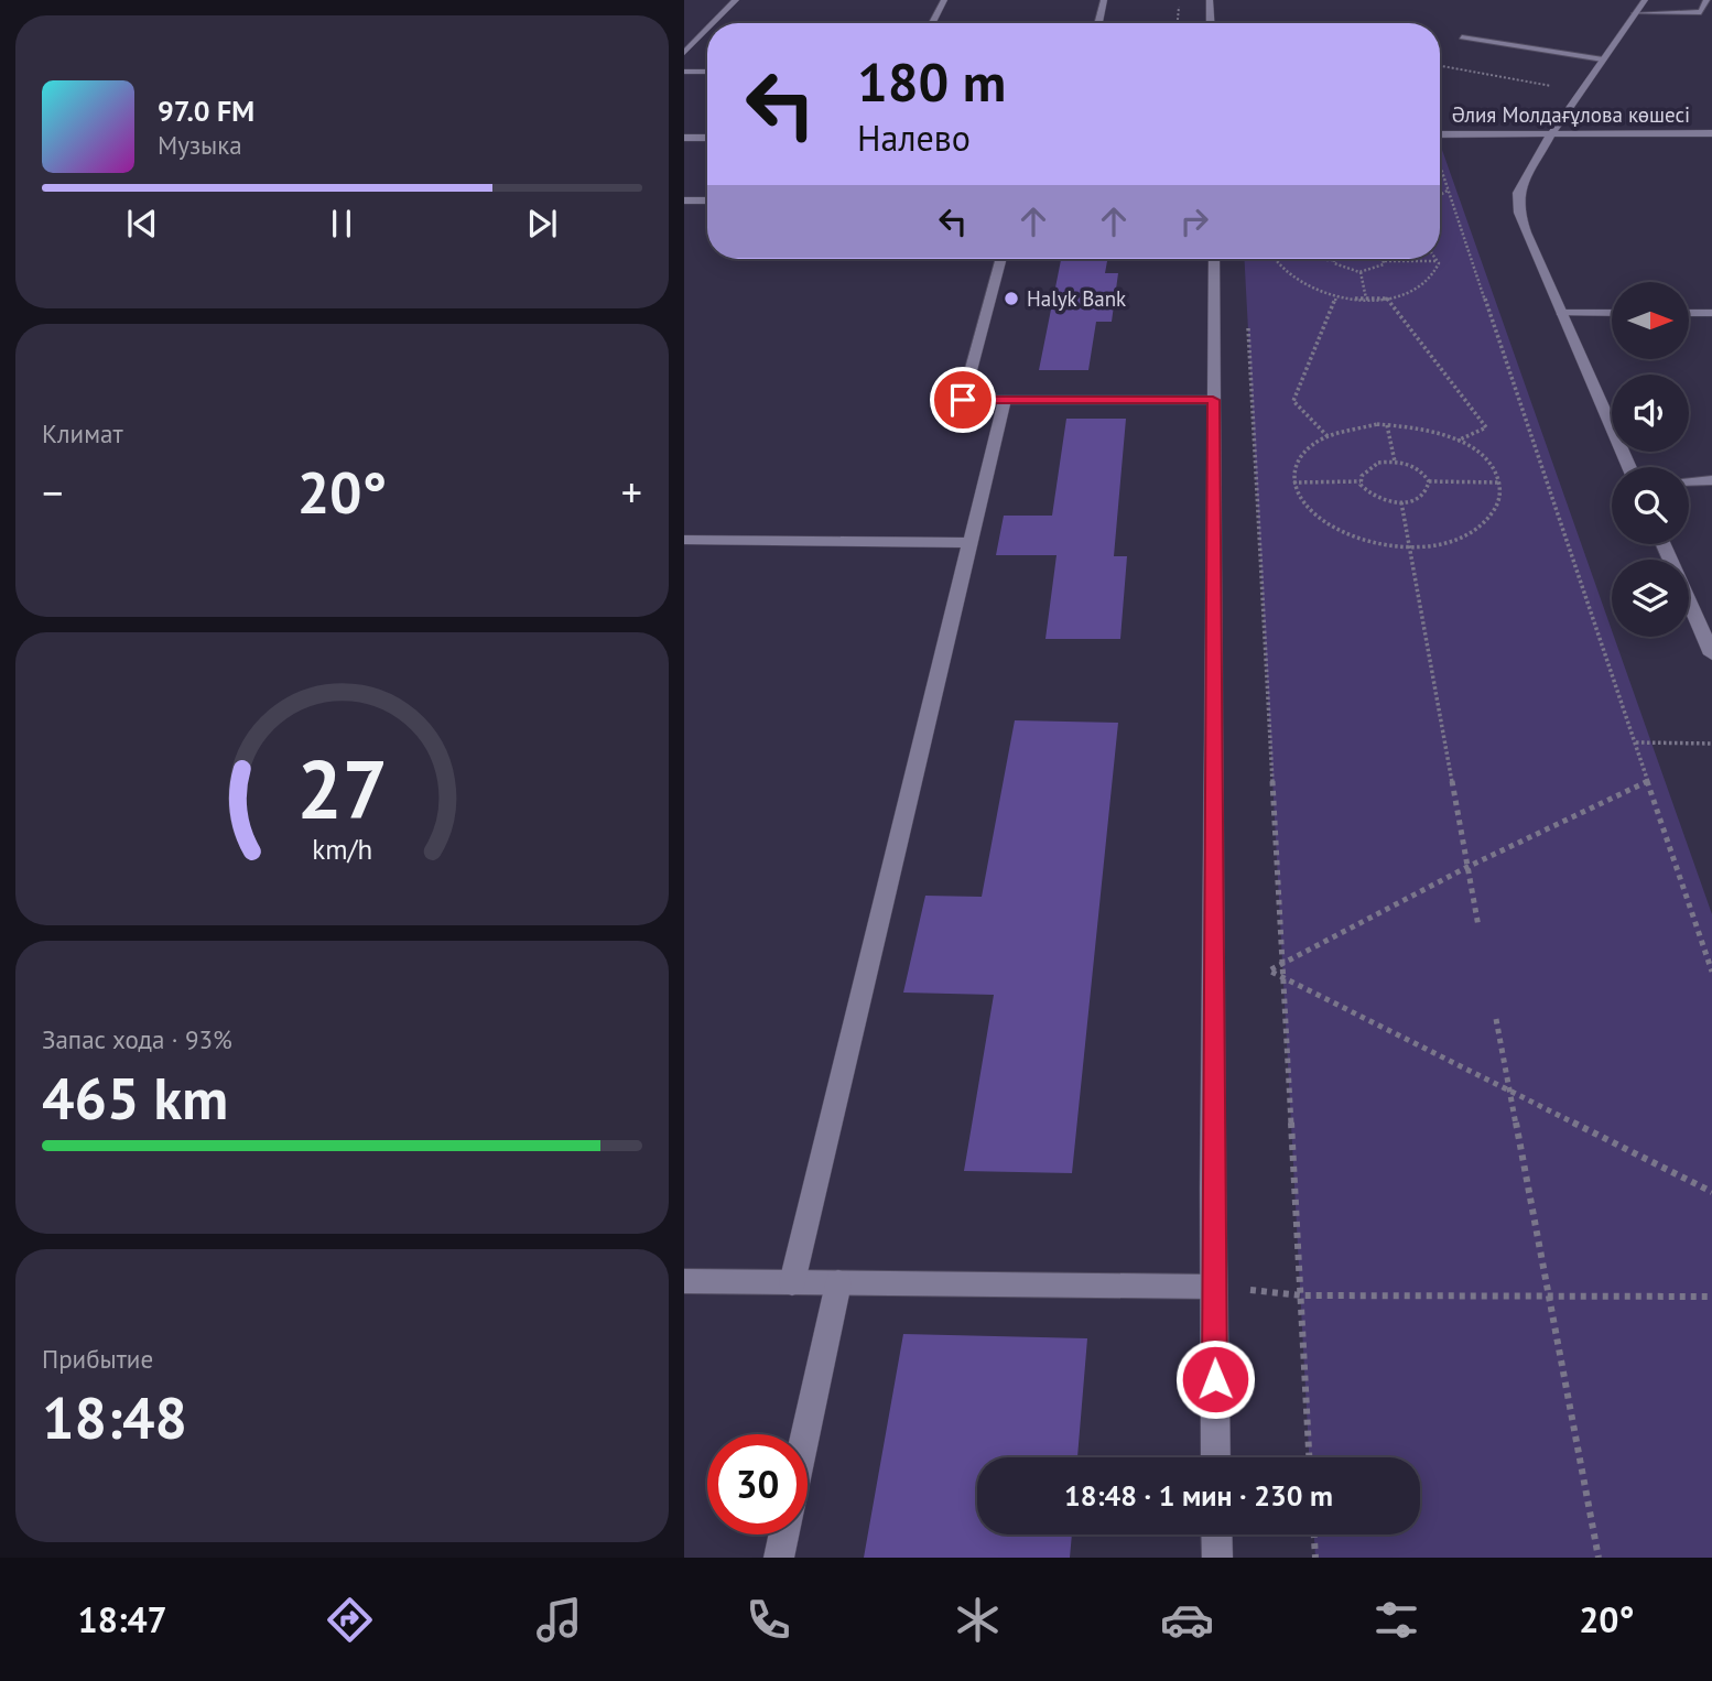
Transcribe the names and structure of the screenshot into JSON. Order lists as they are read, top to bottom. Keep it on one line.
{"streets":{"street":["Әлия Молдағұлова көшесі"]},"places":["Halyk Bank"],"north":"right","page":{"turn":["180 m","Налево"],"song":["97.0 FM","Музыка"],"tile":["Климат",["Запас хода · 93%","465 km"],["Прибытие","18:48"]],"heat":["−","20°","+"],"limit":"30","trip":"18:48 · 1 мин · 230 m","tabs":["18:47","20°"],"gauge":["27","km/h"]}}
